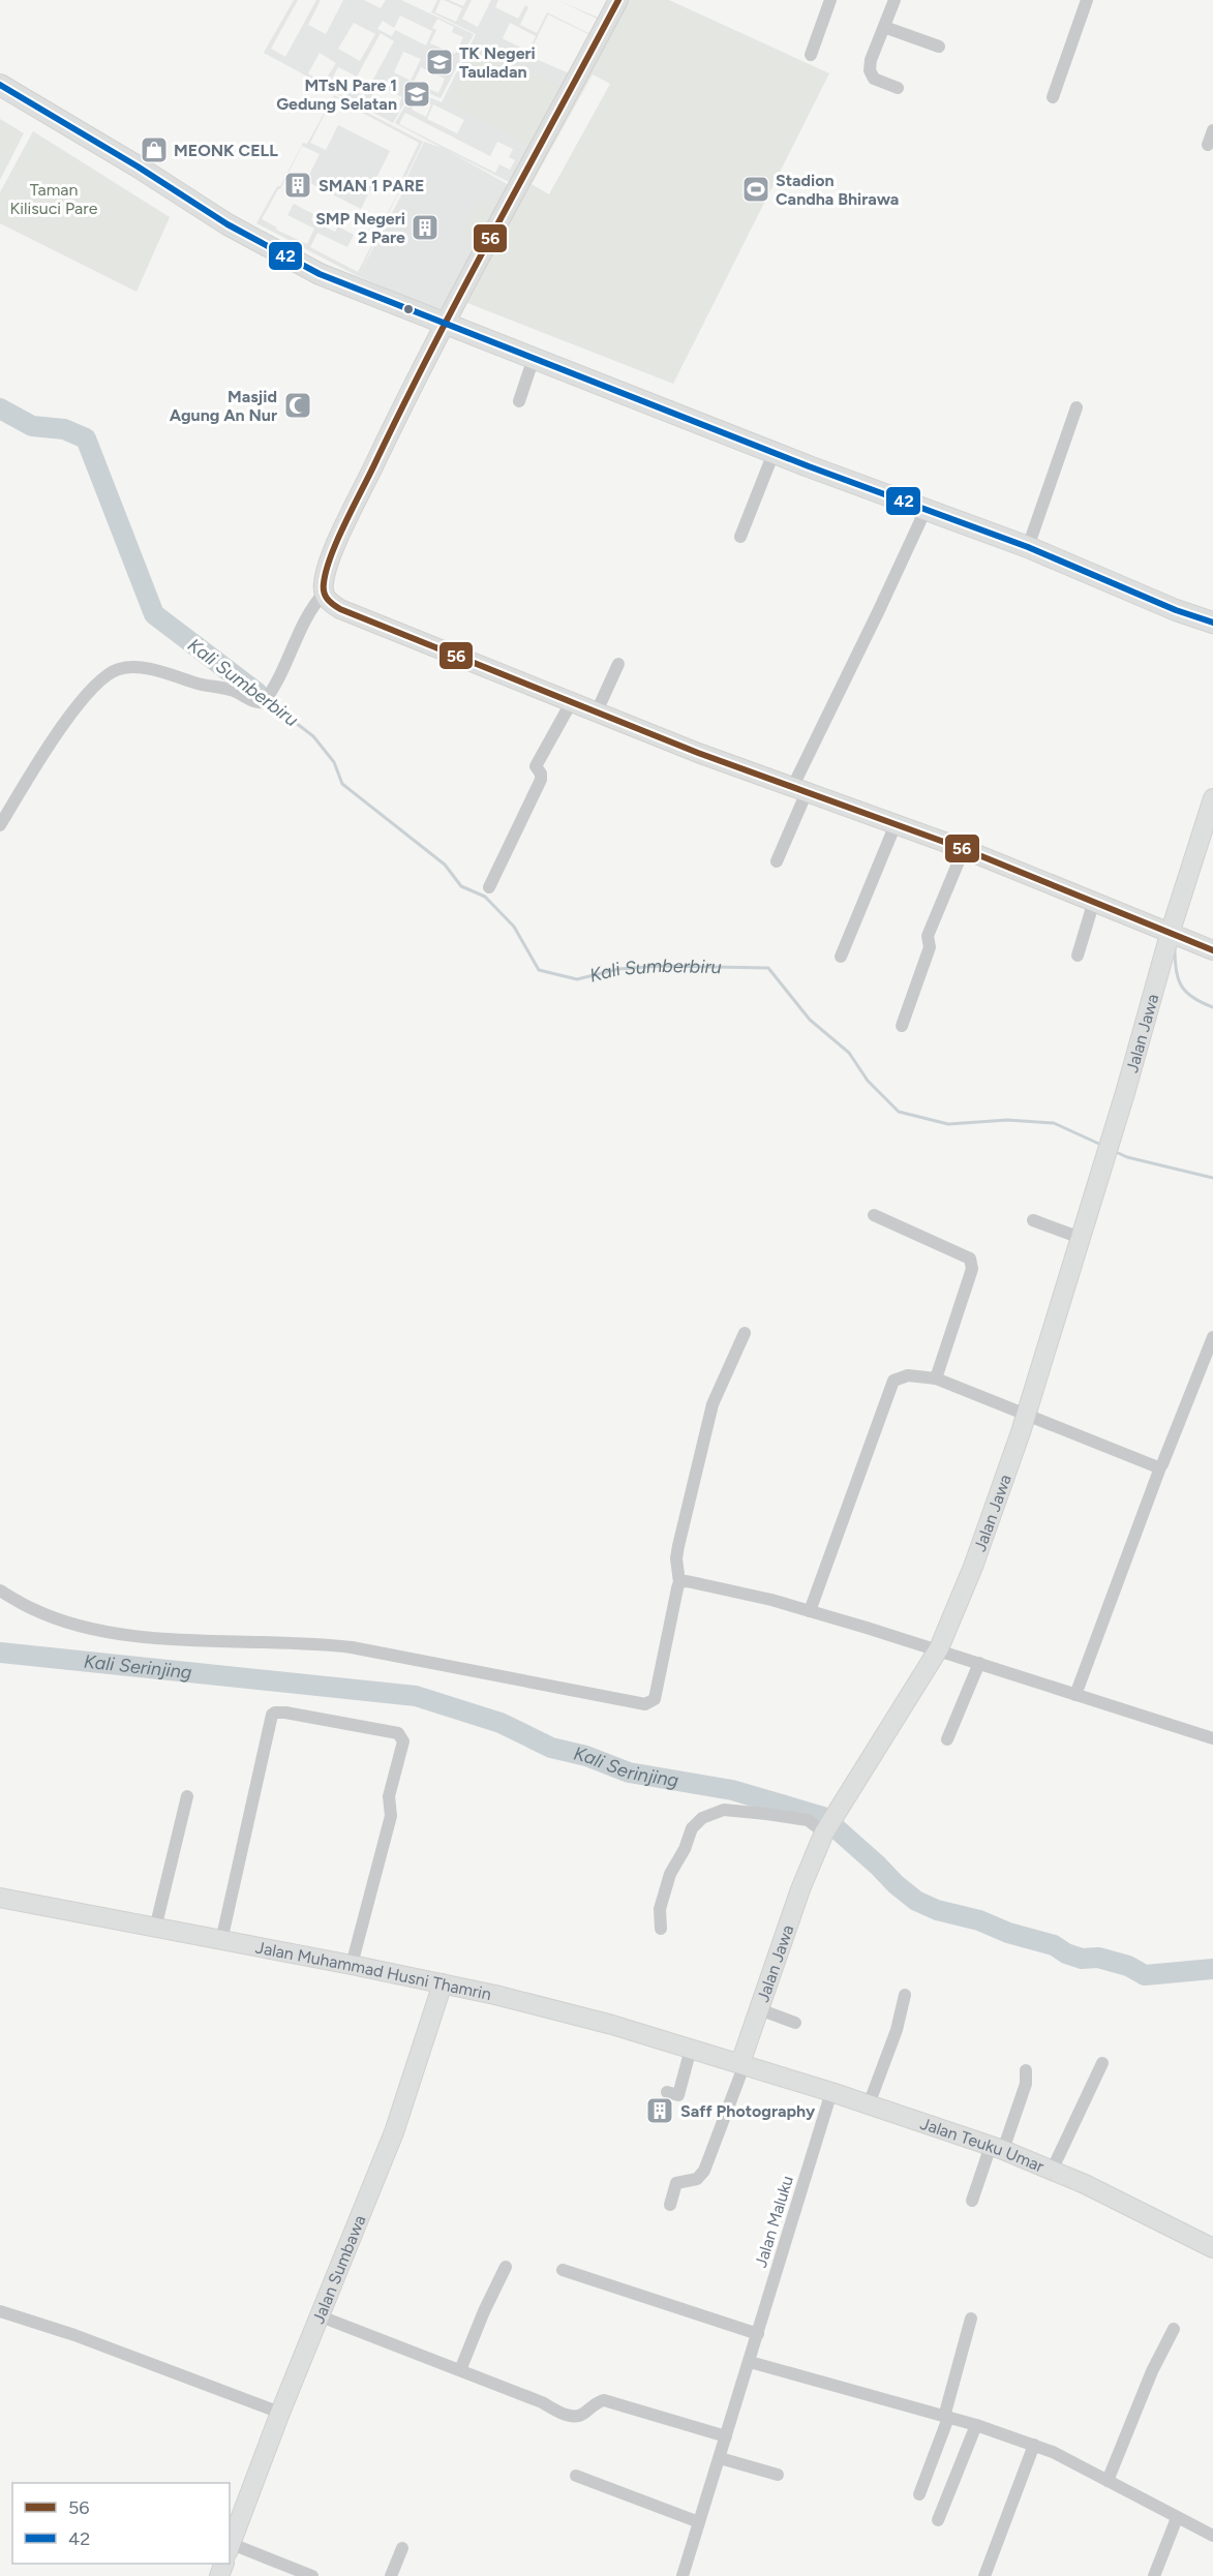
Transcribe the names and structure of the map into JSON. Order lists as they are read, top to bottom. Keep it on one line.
{"streets":{"street":["Jalan Jawa","Jalan Muhammad Husni Thamrin","Jalan Teuku Umar","Jalan Maluku","Jalan Sumbawa"]},"crossings":[["Jalan Jawa","Jalan Muhammad Husni Thamrin"],["Jalan Jawa","Jalan Teuku Umar"],["Jalan Muhammad Husni Thamrin","Jalan Teuku Umar"],["Jalan Muhammad Husni Thamrin","Jalan Sumbawa"],["Jalan Teuku Umar","Jalan Maluku"]],"water":["Kali Sumberbiru","Kali Serinjing"],"parks":["Taman Kilisuci Pare"],"places":{"school or university":["TK Negeri Tauladan","MTsN Pare 1 Gedung Selatan"],"shop":["MEONK CELL"],"building":["SMAN 1 PARE","SMP Negeri 2 Pare","Saff Photography"],"sports":["Stadion Candha Bhirawa"],"mosque":["Masjid Agung An Nur"]},"lines":["transit line 56","transit line 42"],"legend":["56","42"]}
